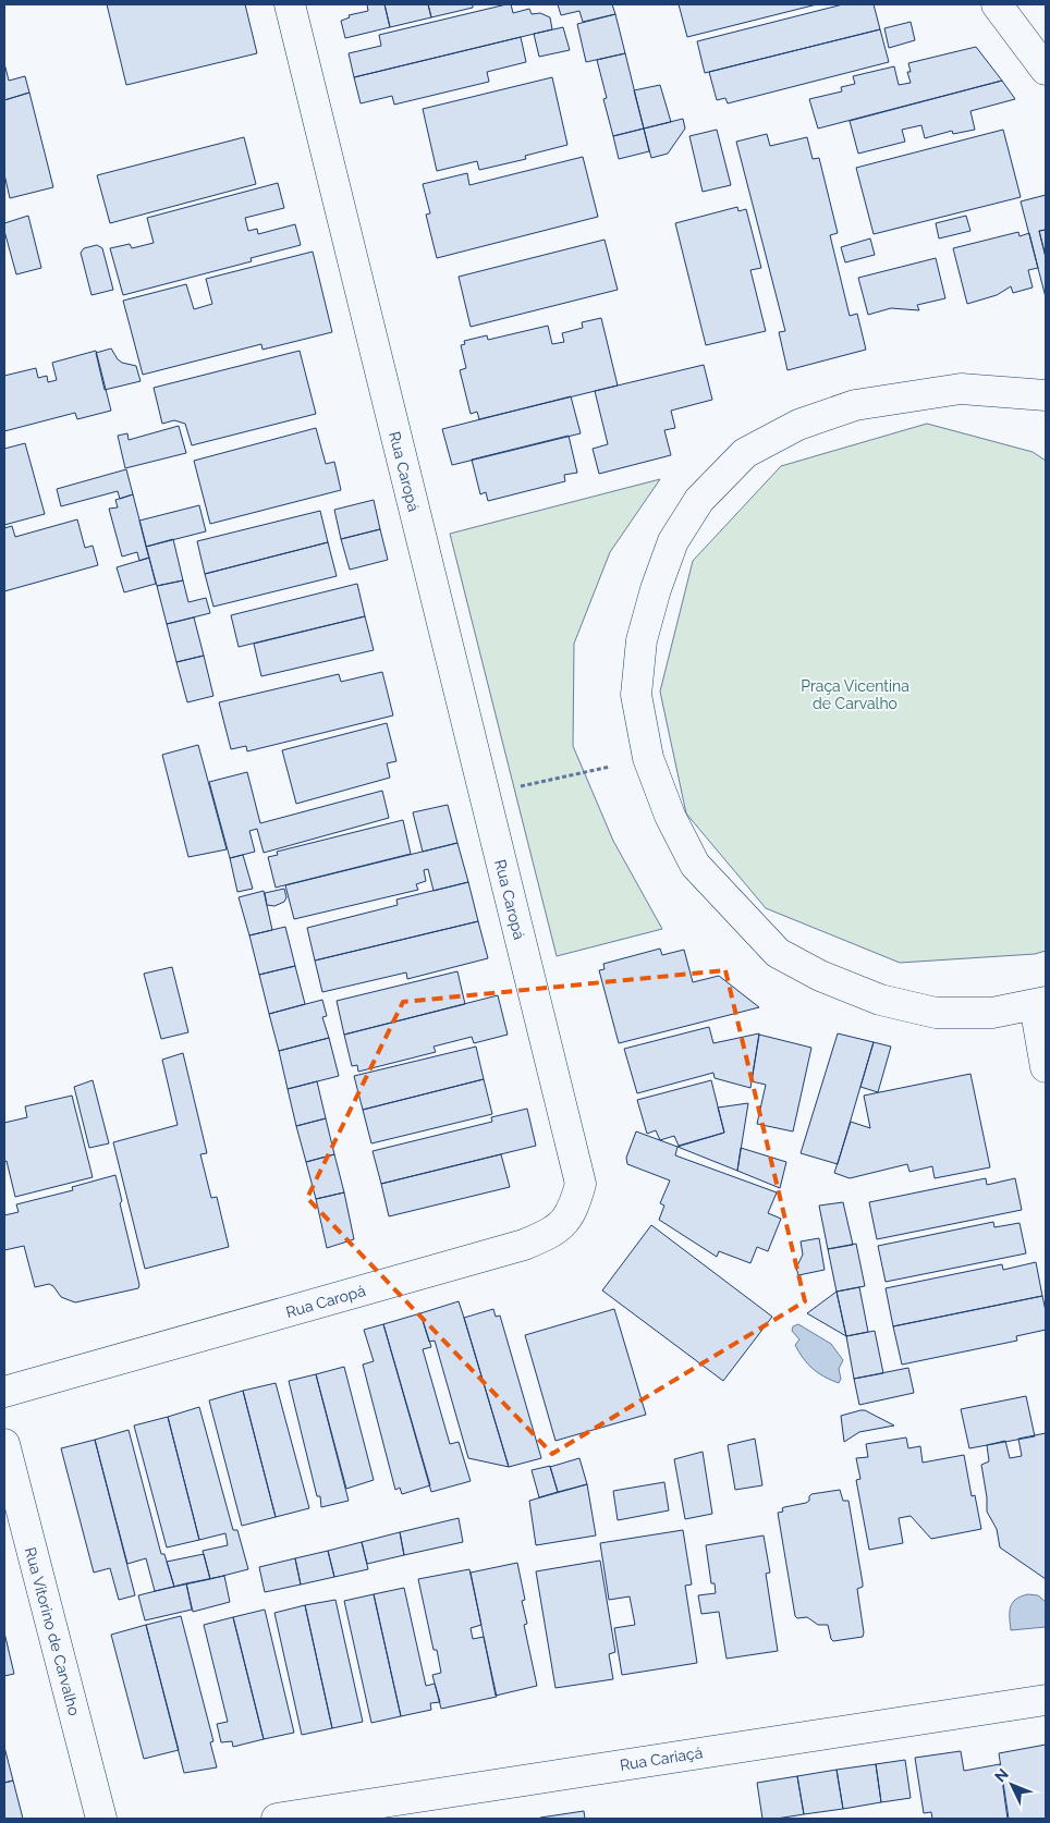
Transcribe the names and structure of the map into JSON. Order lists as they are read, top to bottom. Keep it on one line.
{"streets":{"street":["Rua Caropá","Rua Vitorino de Carvalho","Rua Cariaçá"]},"parks":["Praça Vicentina de Carvalho"],"north":"top left"}
